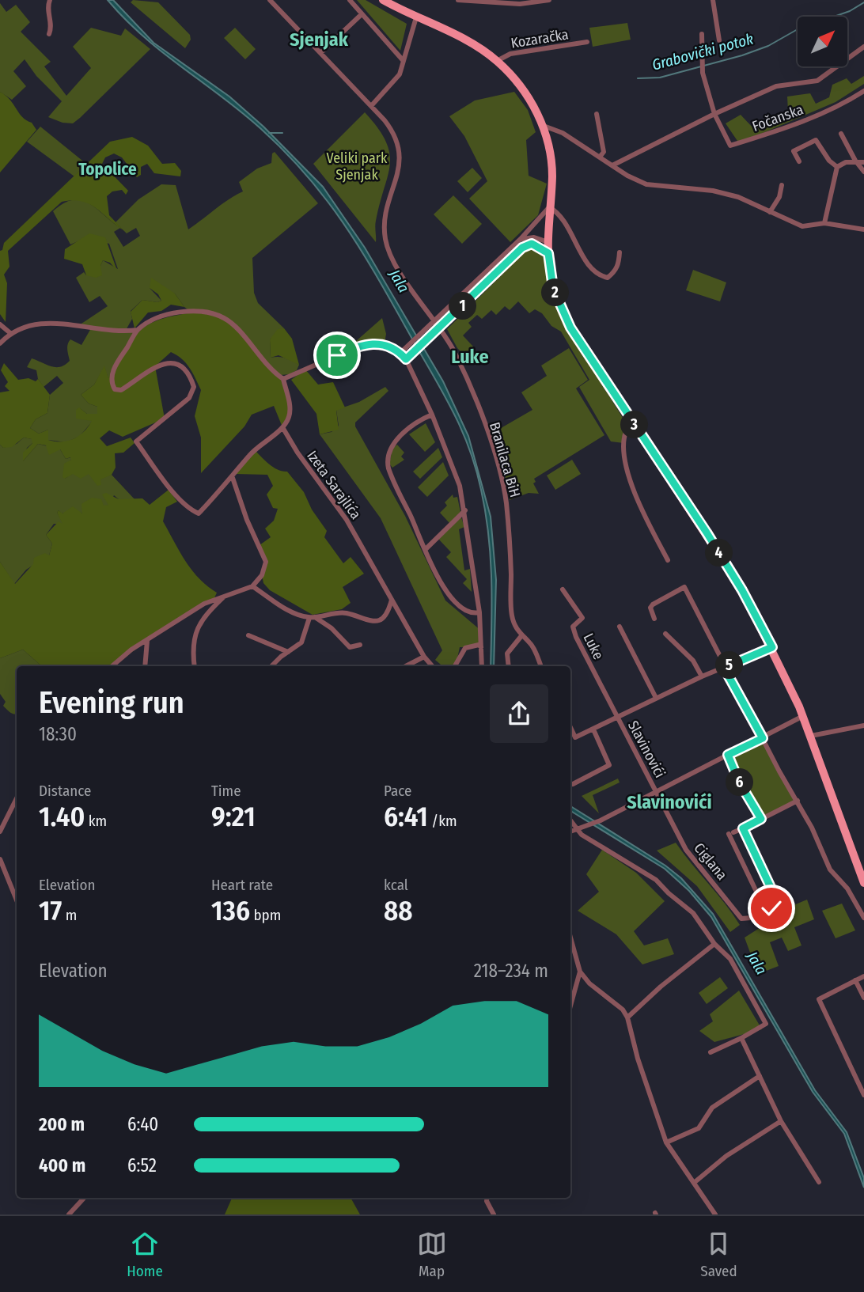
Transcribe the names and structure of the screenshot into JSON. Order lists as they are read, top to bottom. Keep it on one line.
{"streets":{"street":["Kozaračka","Fočanska","Branilaca BiH","Izeta Sarajlića","Luke","Slavinovići","Ciglana"]},"crossings":[["Luke","Slavinovići"],["Slavinovići","Ciglana"]],"districts":["Sjenjak","Topolice","Luke","Slavinovići"],"water":["Grabovički potok","Jala"],"parks":["Veliki park Sjenjak"],"north":"top right","page":{"pins":["2","1","3","4","5","6"],"heading":["Evening run","18:30"],"stats":[["Distance","1.40 km"],["Time","9:21"],["Pace","6:41 /km"],["Elevation","17 m"],["Heart rate","136 bpm"],["kcal","88"]],"chart":["Elevation","218–234 m"],"list":[{"name":"200 m","note":"6:40"},{"name":"400 m","note":"6:52"}],"tabs":["Home","Map","Saved"]}}
